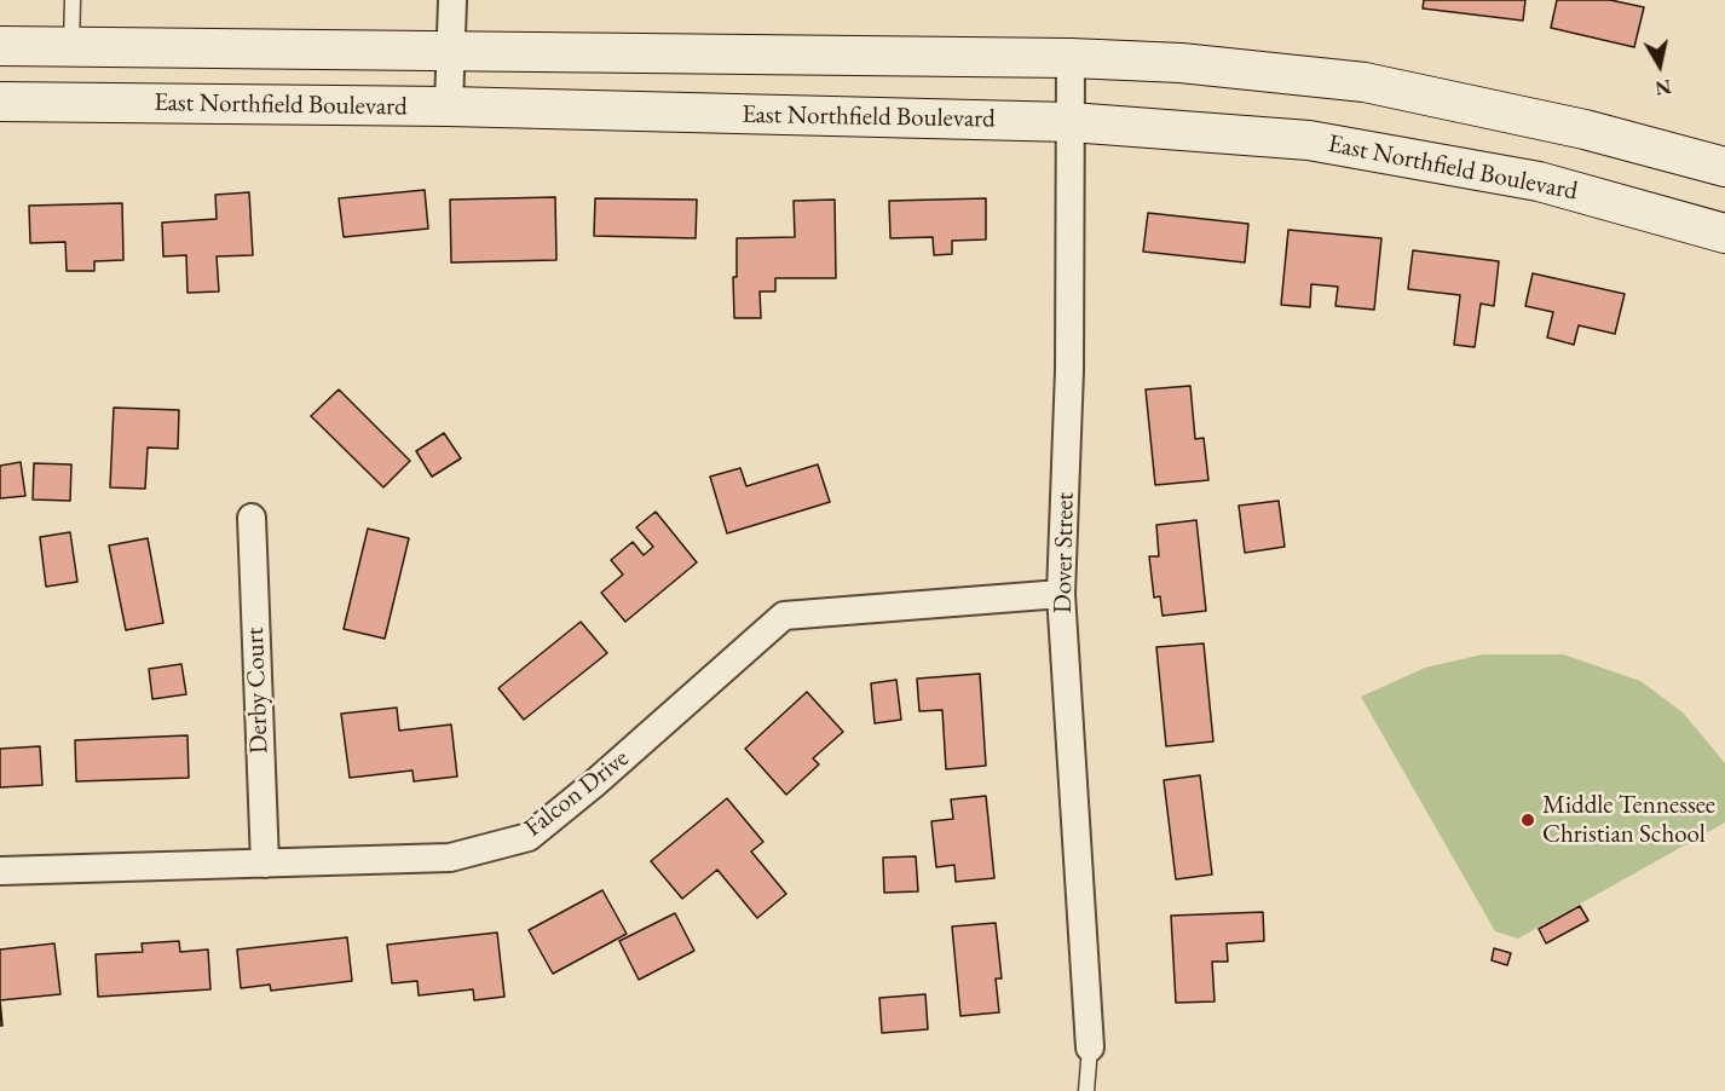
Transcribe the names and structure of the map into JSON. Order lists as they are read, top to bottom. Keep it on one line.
{"streets":{"main road":["East Northfield Boulevard"],"street":["Dover Street","Derby Court","Falcon Drive"]},"crossings":[["East Northfield Boulevard","Dover Street"],["Dover Street","Falcon Drive"],["Derby Court","Falcon Drive"]],"places":["Middle Tennessee Christian School"],"north":"bottom"}
